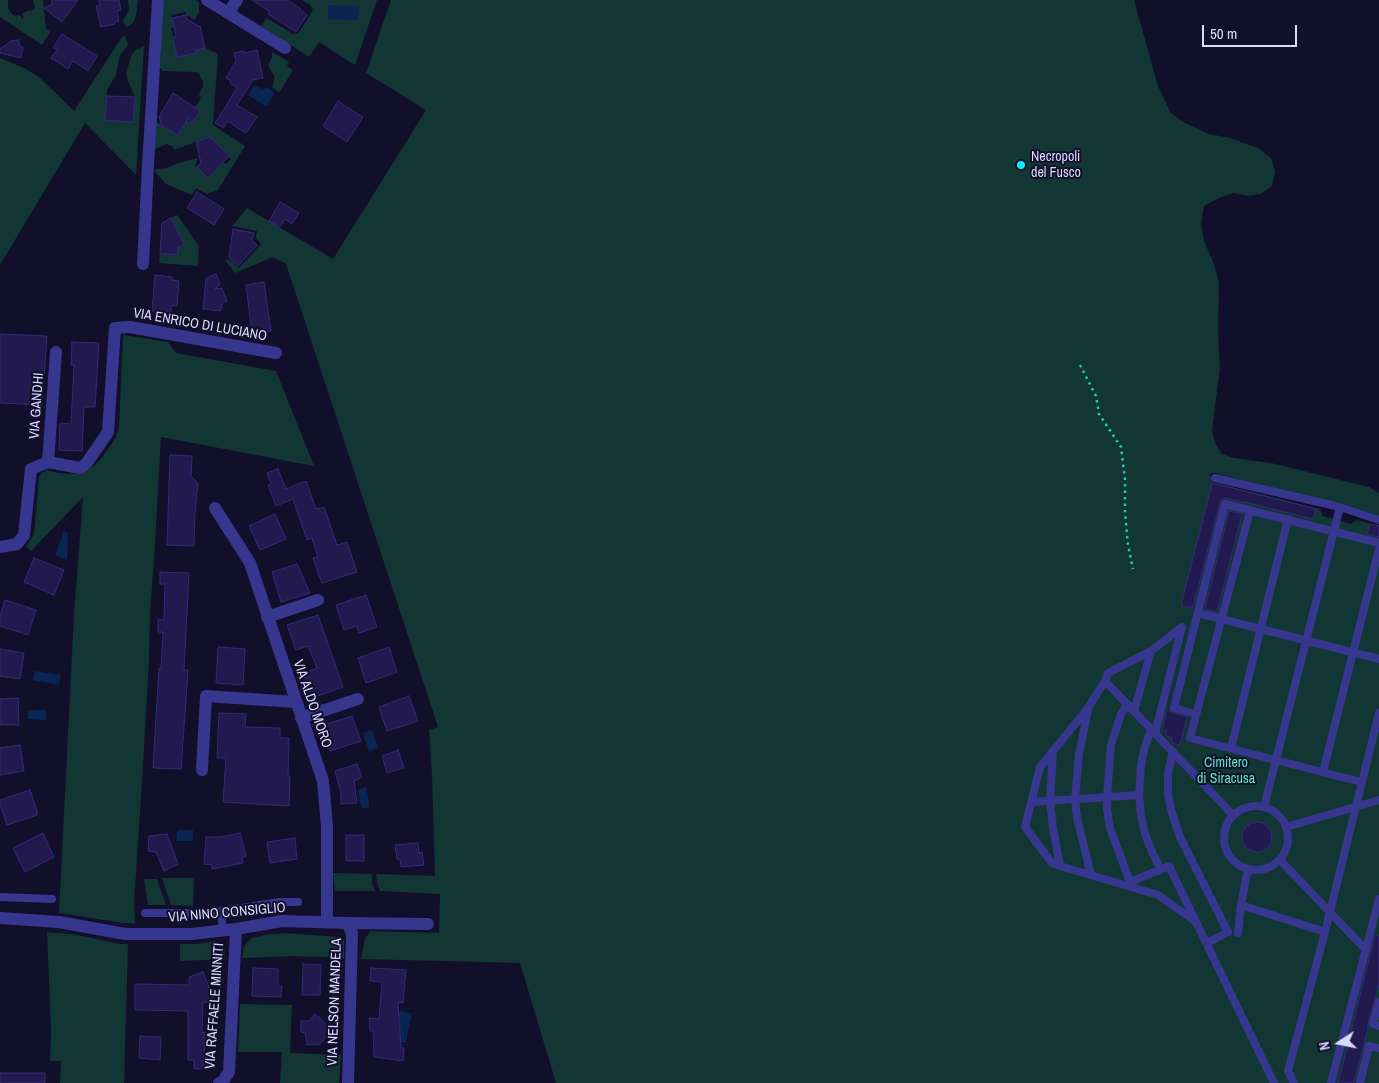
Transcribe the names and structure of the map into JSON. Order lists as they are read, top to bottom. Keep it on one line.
{"streets":{"street":["VIA ENRICO DI LUCIANO","VIA GANDHI","VIA ALDO MORO","VIA NINO CONSIGLIO","VIA NELSON MANDELA","VIA RAFFAELE MINNITI"]},"crossings":[["VIA ENRICO DI LUCIANO","VIA GANDHI"],["VIA ALDO MORO","VIA NINO CONSIGLIO"],["VIA NINO CONSIGLIO","VIA NELSON MANDELA"],["VIA NINO CONSIGLIO","VIA RAFFAELE MINNITI"]],"parks":["Cimitero di Siracusa"],"places":["Necropoli del Fusco"],"scale_bar":"50 m","north":"left"}
